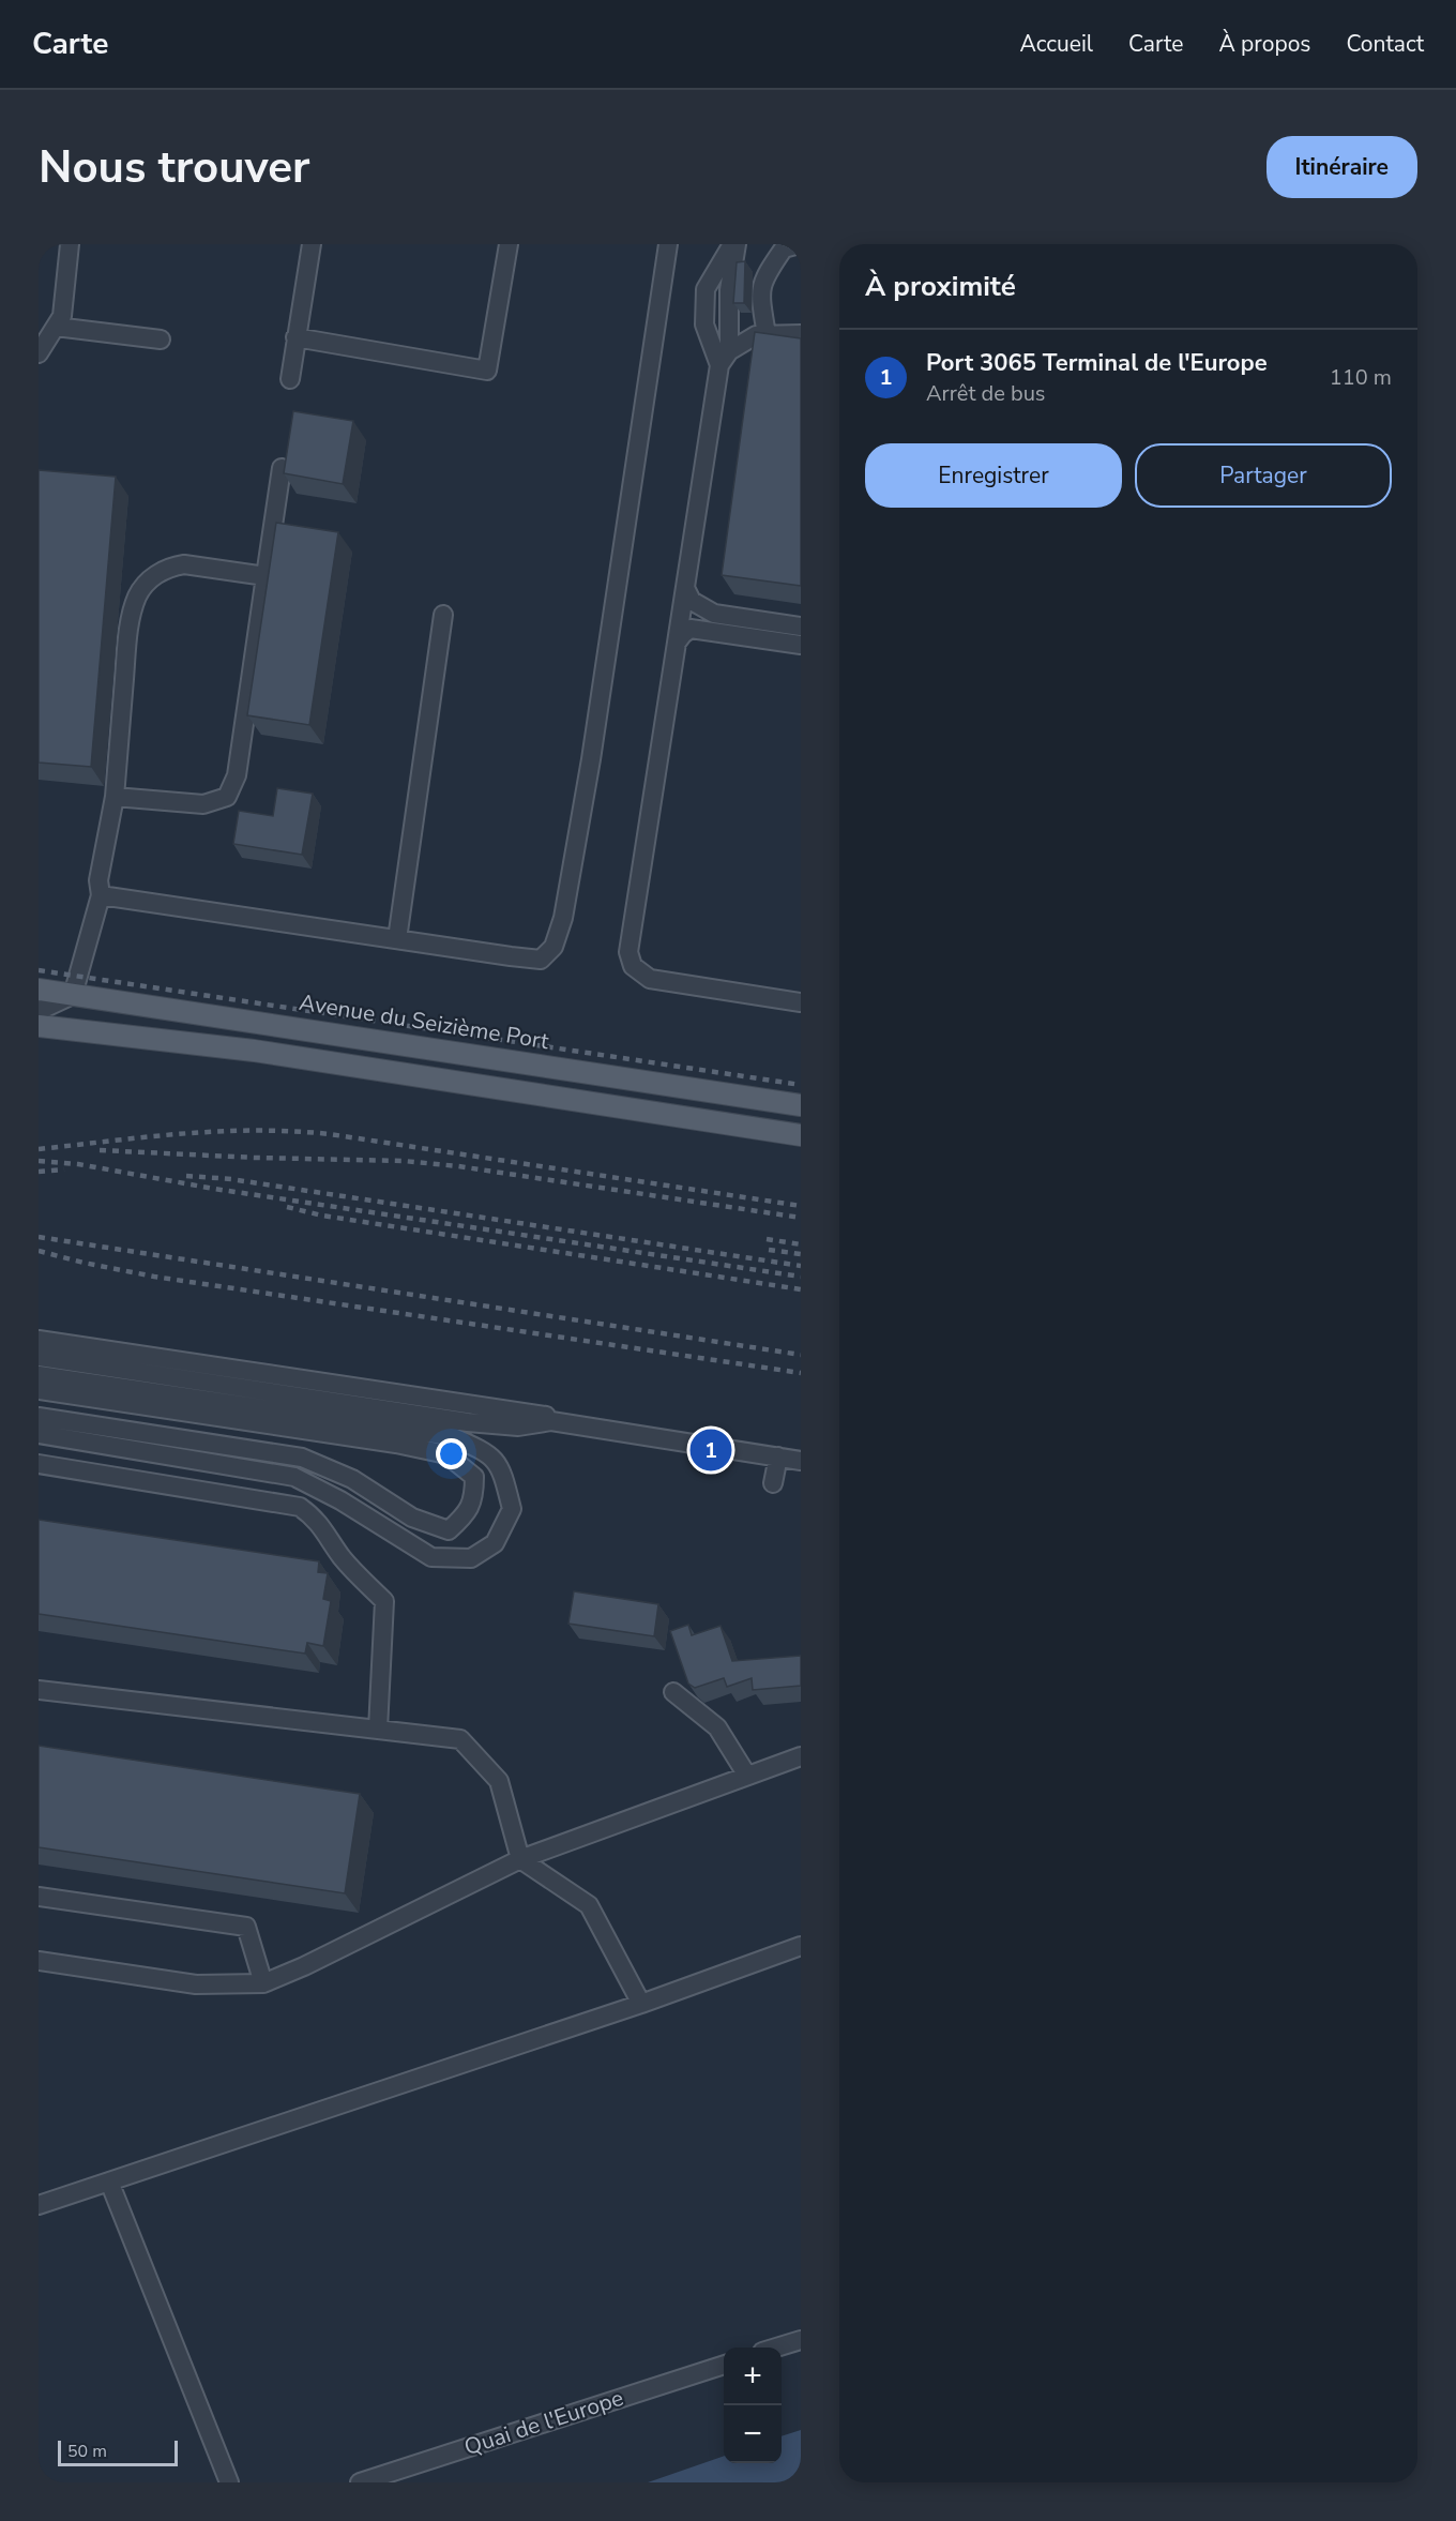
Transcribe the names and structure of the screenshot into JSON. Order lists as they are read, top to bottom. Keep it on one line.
{"streets":{"main road":["Avenue du Seizième Port"],"lane":["Quai de l'Europe"]},"scale_bar":"50 m","page":{"header":"Carte","nav":["Accueil","Carte","À propos","Contact"],"buttons":["Itinéraire",["Enregistrer","Partager"]],"title":"Nous trouver","heading":"À proximité","list":[{"mark":"1","name":"Port 3065 Terminal de l'Europe","note":"Arrêt de bus","value":"110 m"}],"pins":"1","map_buttons":["+","−"],"scale":"50 m"}}
